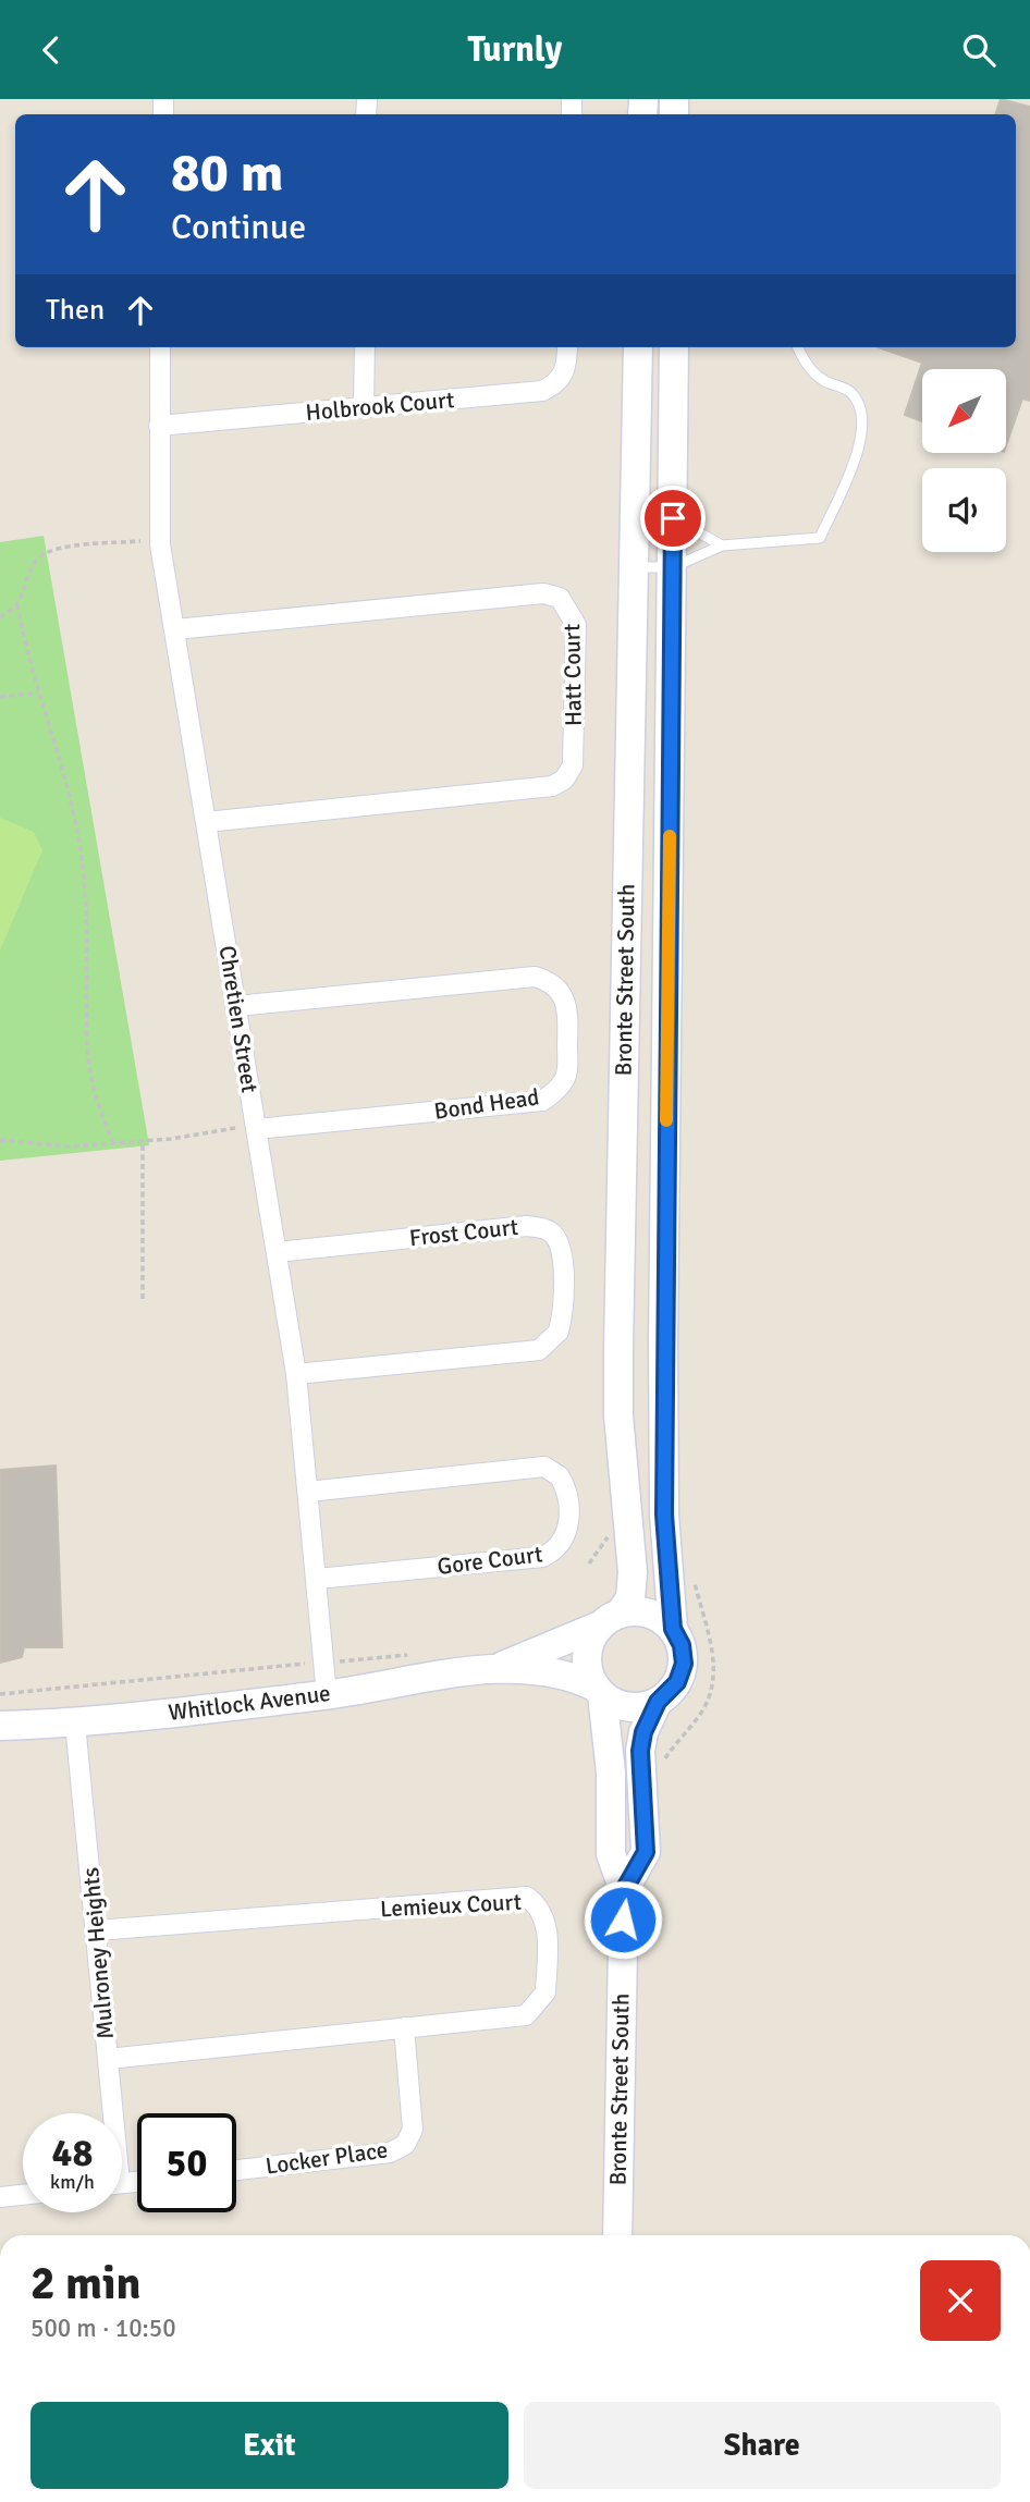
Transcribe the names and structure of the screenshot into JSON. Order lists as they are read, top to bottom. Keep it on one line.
{"streets":{"main road":["Bronte Street South","Whitlock Avenue"],"street":["Holbrook Court","Hatt Court","Chretien Street","Bond Head","Frost Court","Gore Court","Lemieux Court","Mulroney Heights","Locker Place"]},"crossings":[["Holbrook Court","Chretien Street"],["Hatt Court","Chretien Street"],["Bronte Street South","Whitlock Avenue"],["Chretien Street","Bond Head"],["Chretien Street","Frost Court"],["Chretien Street","Gore Court"],["Chretien Street","Whitlock Avenue"],["Whitlock Avenue","Mulroney Heights"],["Lemieux Court","Mulroney Heights"],["Lemieux Court","Locker Place"]],"north":"bottom left","page":{"header":"Turnly","turn":["80 m","Continue"],"then":"Then","speed":"48 km/h","limit":"50","heading":["2 min","500 m · 10:50"],"buttons":["Exit","Share"]}}
